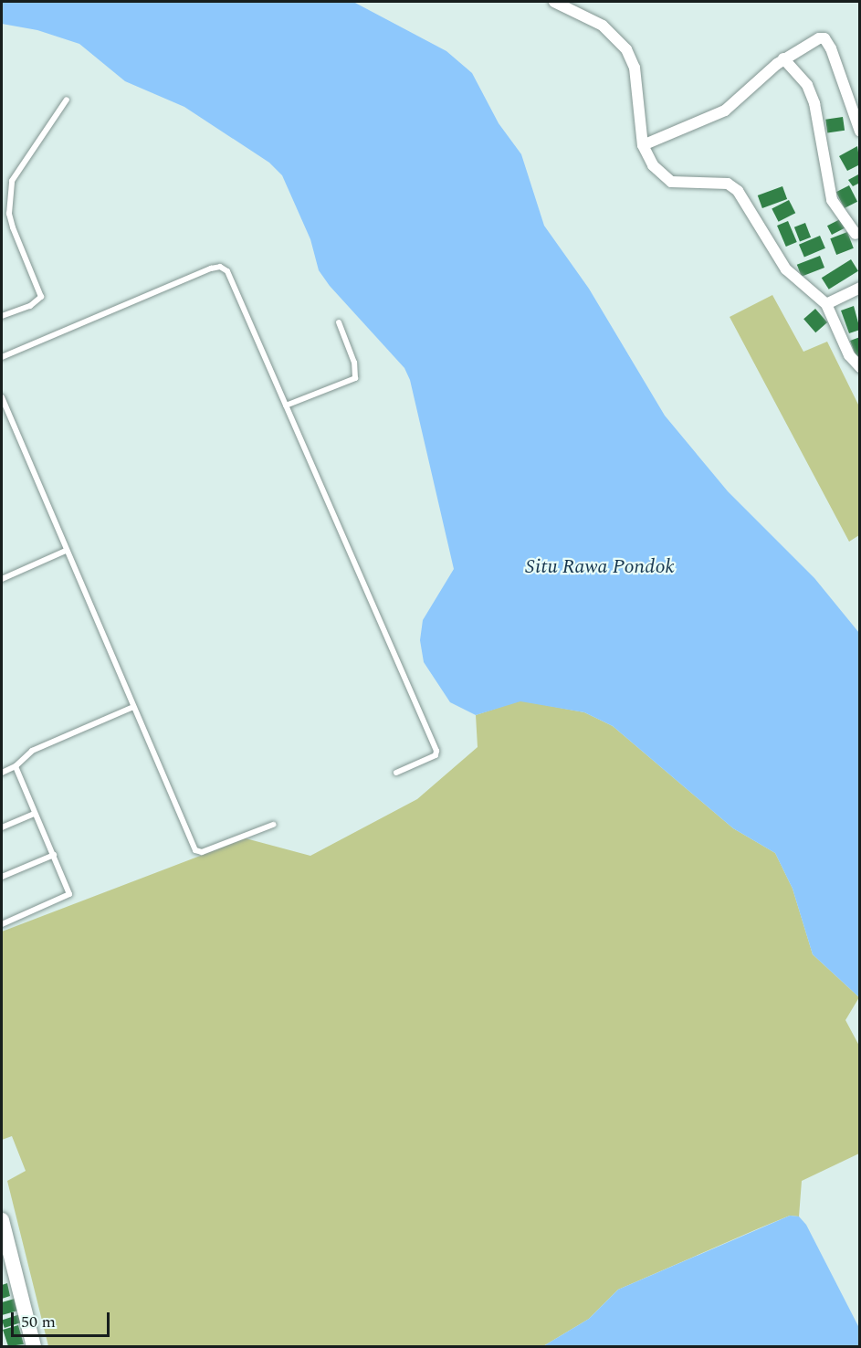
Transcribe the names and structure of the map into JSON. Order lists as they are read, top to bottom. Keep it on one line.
{"water":["Situ Rawa Pondok"],"scale_bar":"50 m"}
